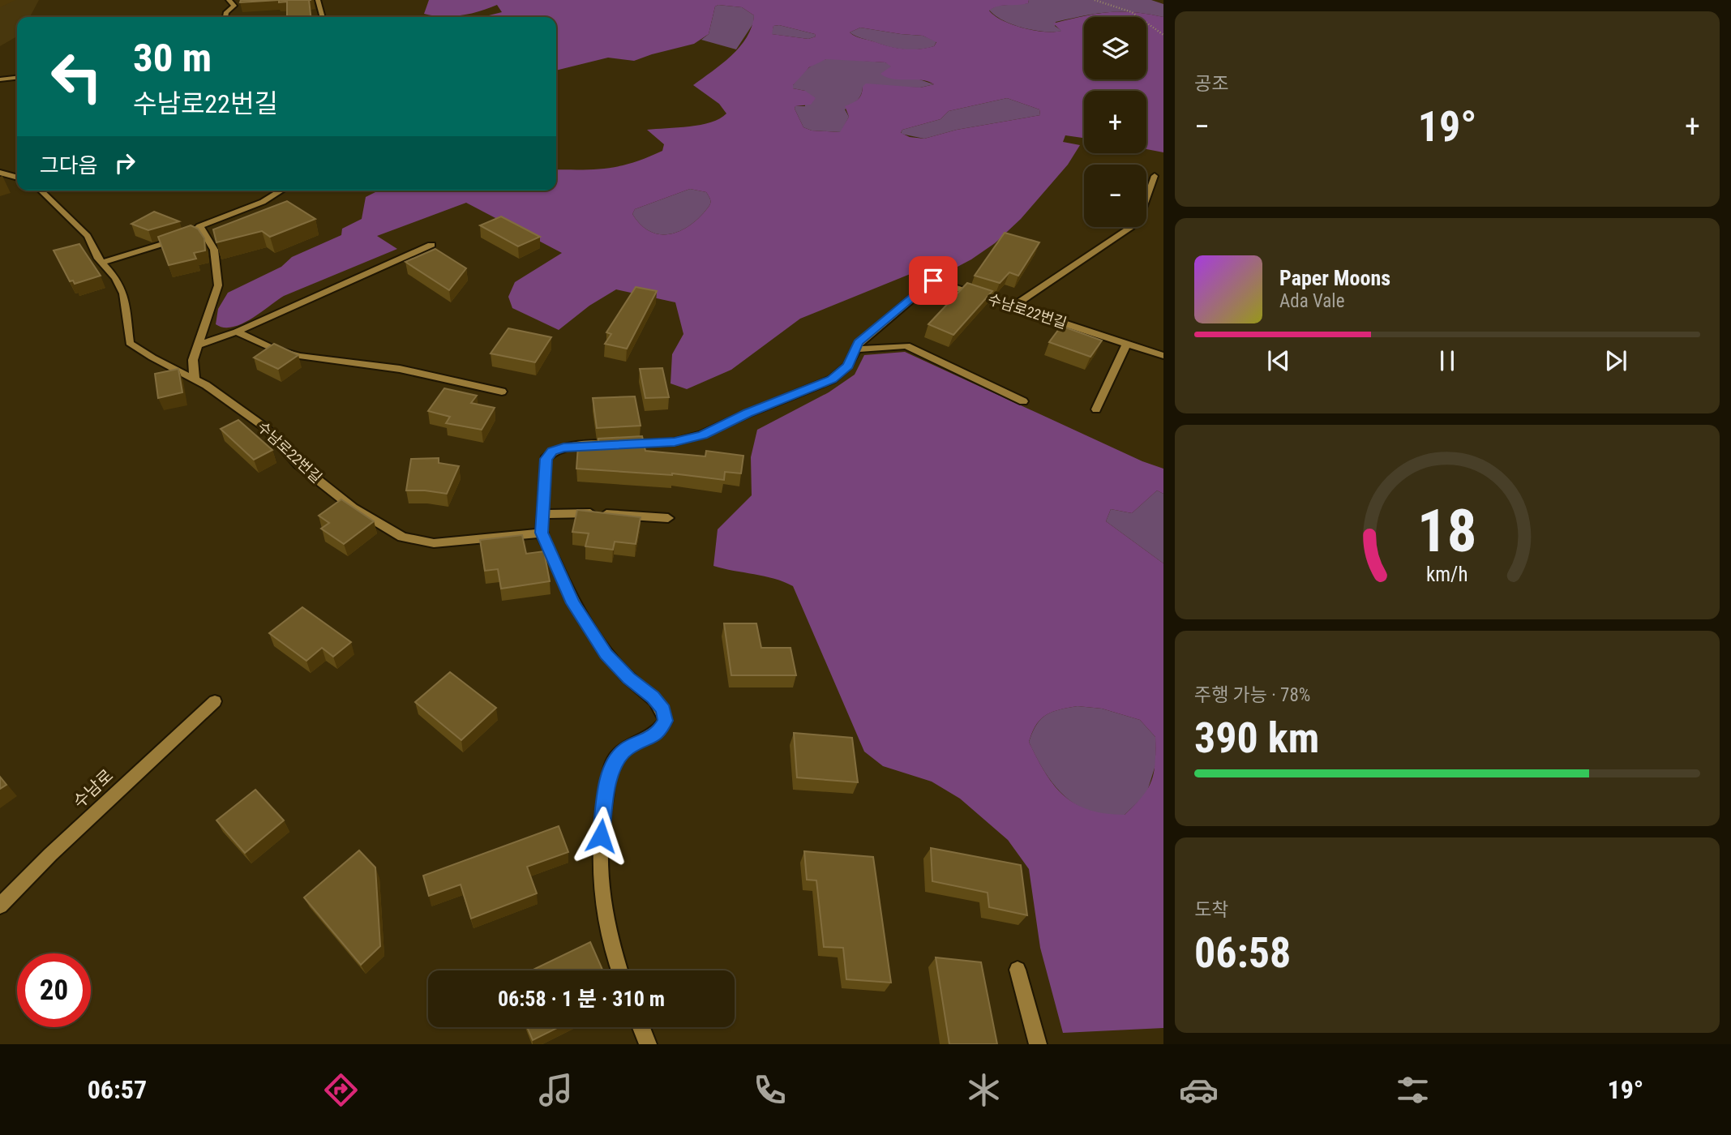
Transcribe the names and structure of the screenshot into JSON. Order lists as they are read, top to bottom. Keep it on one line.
{"streets":{"lane":["수남로22번길","수남로"]},"page":{"tile":["공조",["주행 가능 · 78%","390 km"],["도착","06:58"]],"map_buttons":["+","−"],"turn":["30 m","수남로22번길"],"heat":["−","19°","+"],"then":"그다음","song":["Paper Moons","Ada Vale"],"limit":"20","trip":"06:58 · 1 분 · 310 m","tabs":["06:57","19°"],"gauge":["18","km/h"]}}
